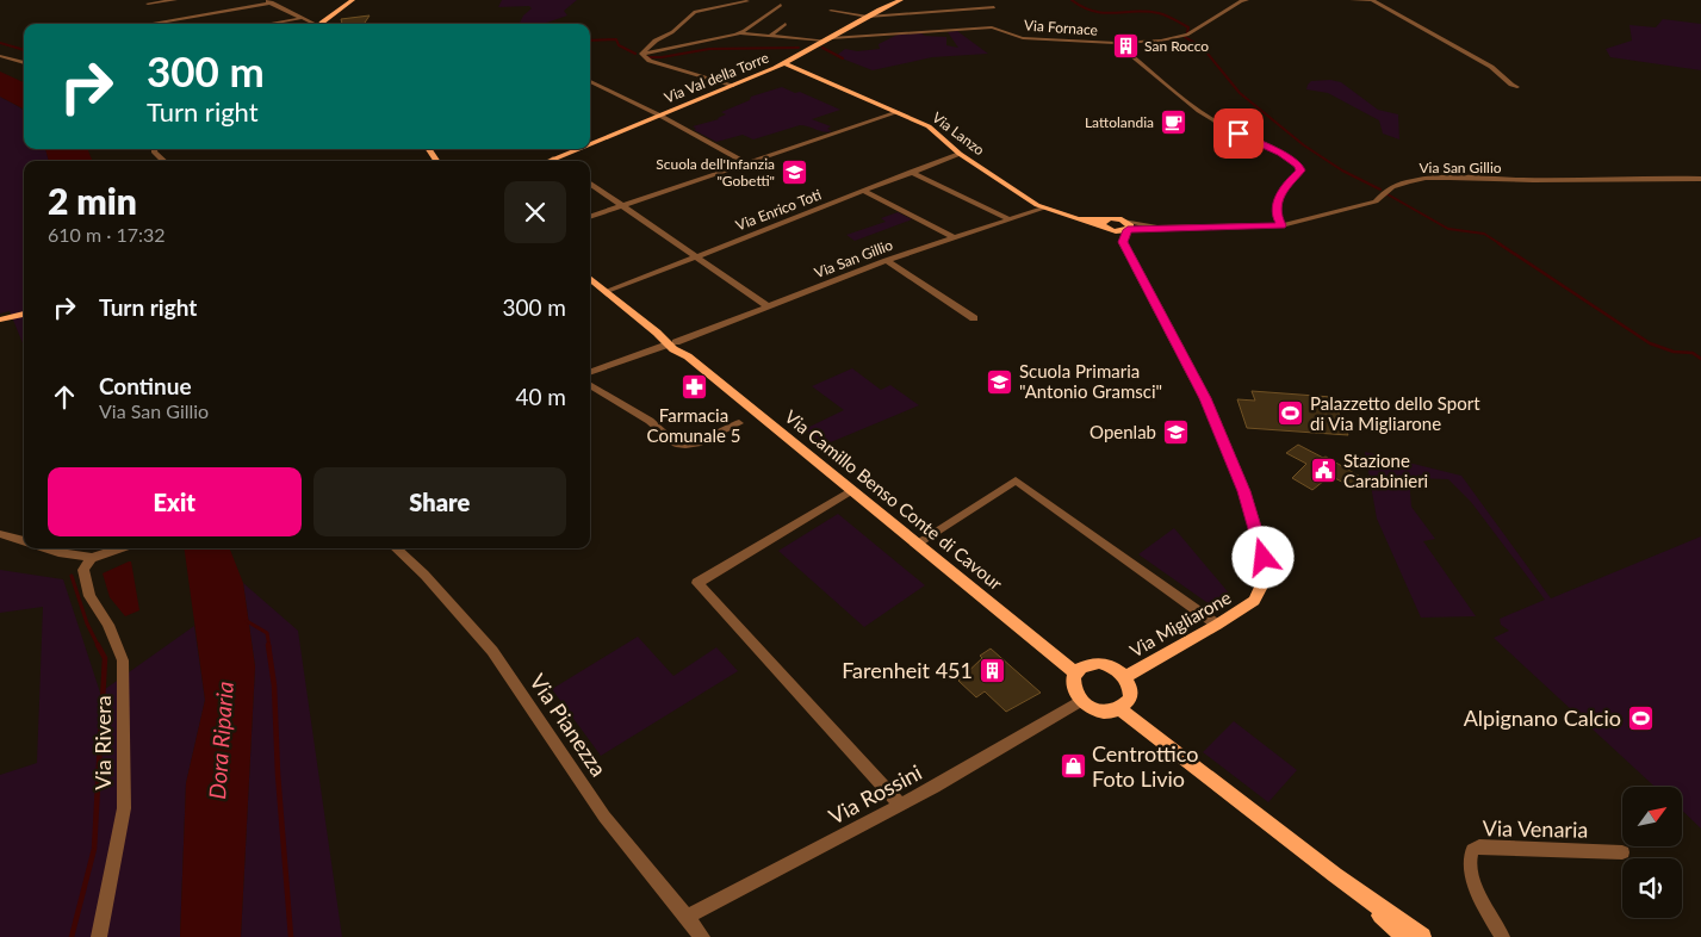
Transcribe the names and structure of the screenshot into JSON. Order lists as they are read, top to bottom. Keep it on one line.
{"streets":{"street":["Via Fornace","Via Val della Torre","Via Lanzo","Via San Gillio","Via Enrico Toti","Via Camillo Benso Conte di Cavour","Via Migliarone","Via Pianezza","Via Rivera","Via Rossini","Via Venaria"]},"crossings":[["Via Fornace","Via Val della Torre"],["Via Val della Torre","Via Lanzo"],["Via Lanzo","Via San Gillio"],["Via Lanzo","Via Enrico Toti"],["Via Lanzo","Via Migliarone"],["Via San Gillio","Via Camillo Benso Conte di Cavour"],["Via San Gillio","Via Migliarone"],["Via Enrico Toti","Via Camillo Benso Conte di Cavour"],["Via Camillo Benso Conte di Cavour","Via Migliarone"],["Via Camillo Benso Conte di Cavour","Via Rossini"],["Via Migliarone","Via Rossini"],["Via Pianezza","Via Rossini"]],"water":["Dora Riparia"],"places":{"building":["San Rocco","Farenheit 451"],"cafe":["Lattolandia"],"school or university":["Scuola dell'Infanzia \"Gobetti\"","Scuola Primaria \"Antonio Gramsci\"","Openlab"],"pharmacy":["Farmacia Comunale 5"],"sports":["Palazzetto dello Sport di Via Migliarone","Alpignano Calcio"],"public building":["Stazione Carabinieri"],"shop":["Centrottico Foto Livio"]},"north":"top right","page":{"turn":["300 m","Turn right"],"heading":["2 min","610 m · 17:32"],"list":[{"name":"Turn right","value":"300 m"},{"name":"Continue","note":"Via San Gillio","value":"40 m"}],"buttons":["Exit","Share"]}}
